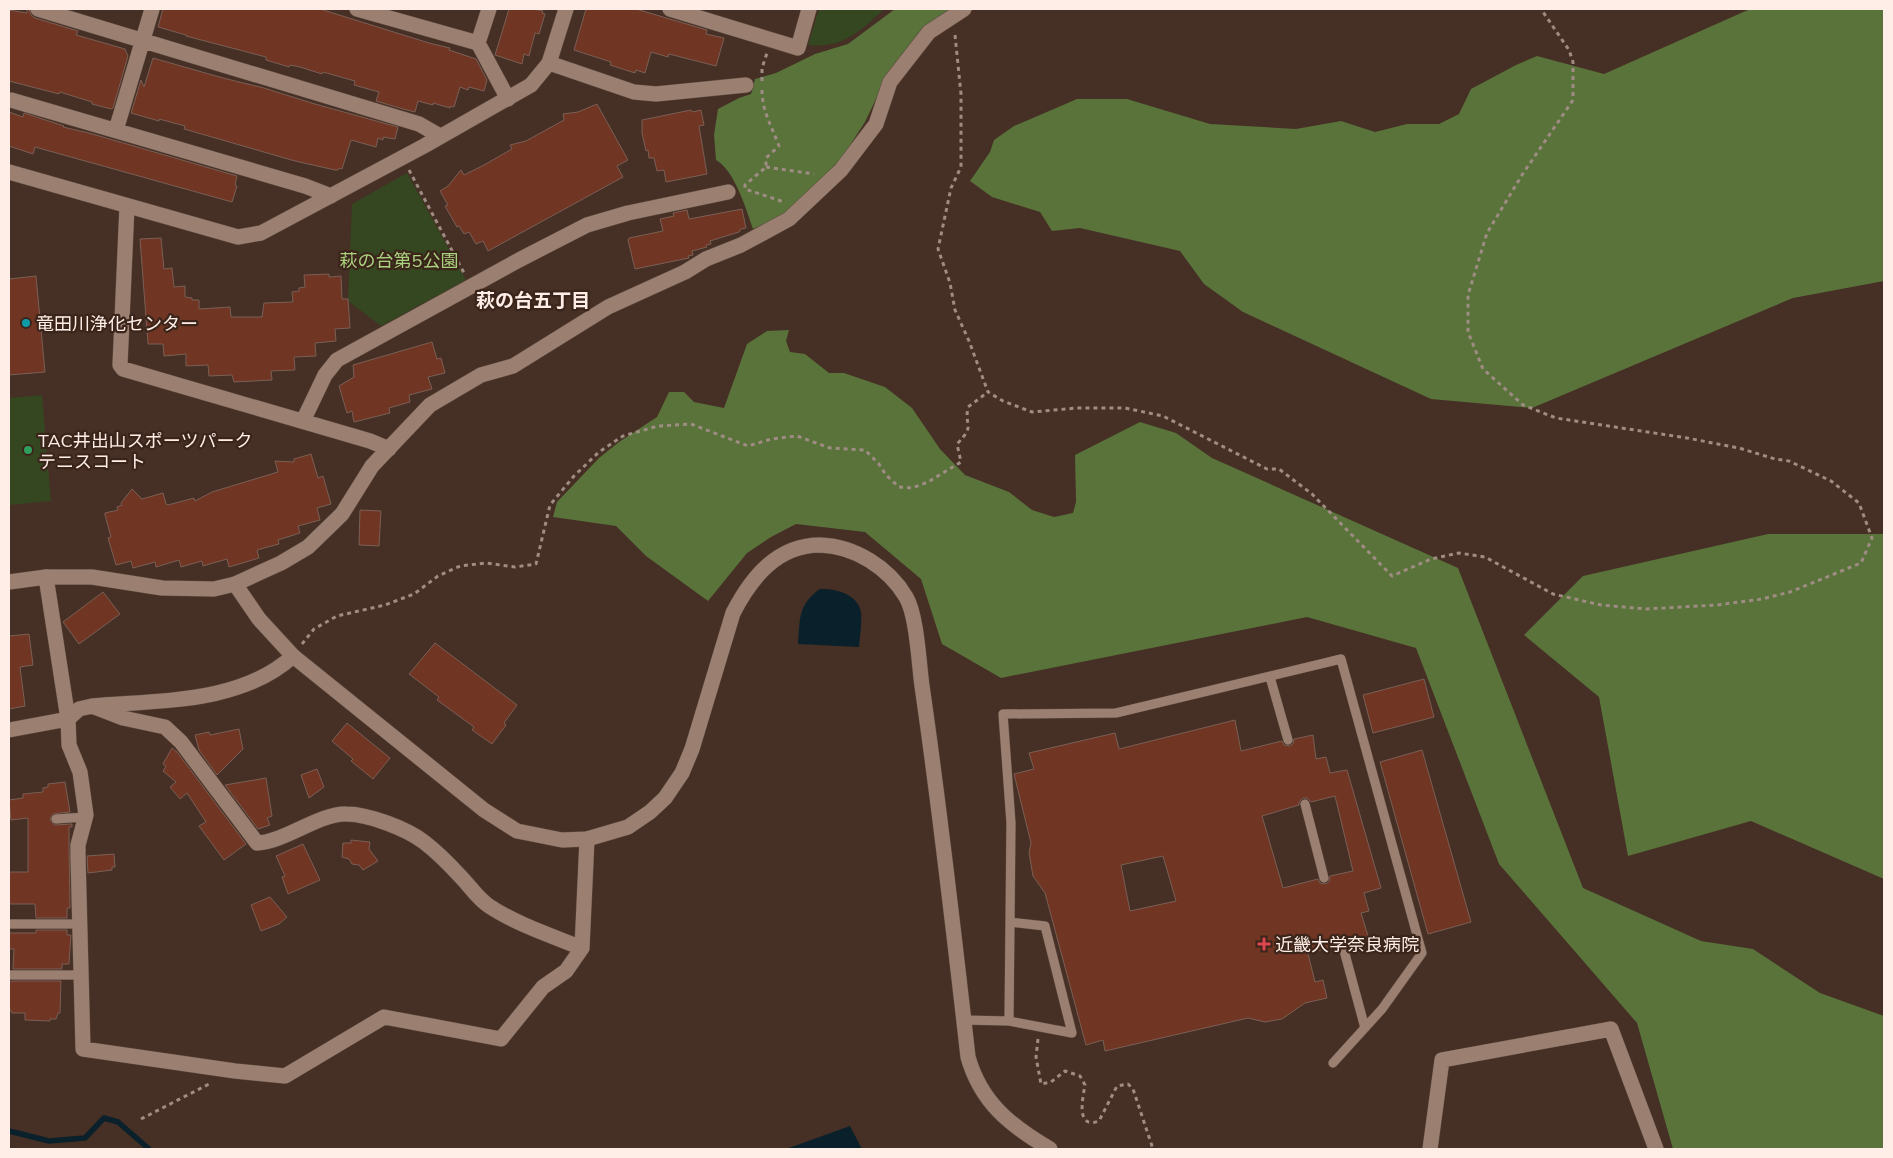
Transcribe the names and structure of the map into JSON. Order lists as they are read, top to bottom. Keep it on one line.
{"districts":["萩の台五丁目"],"parks":["萩の台第5公園"],"places":{"other":["竜田川浄化センター","TAC井出山スポーツパーク テニスコート"],"health":["近畿大学奈良病院"]}}
